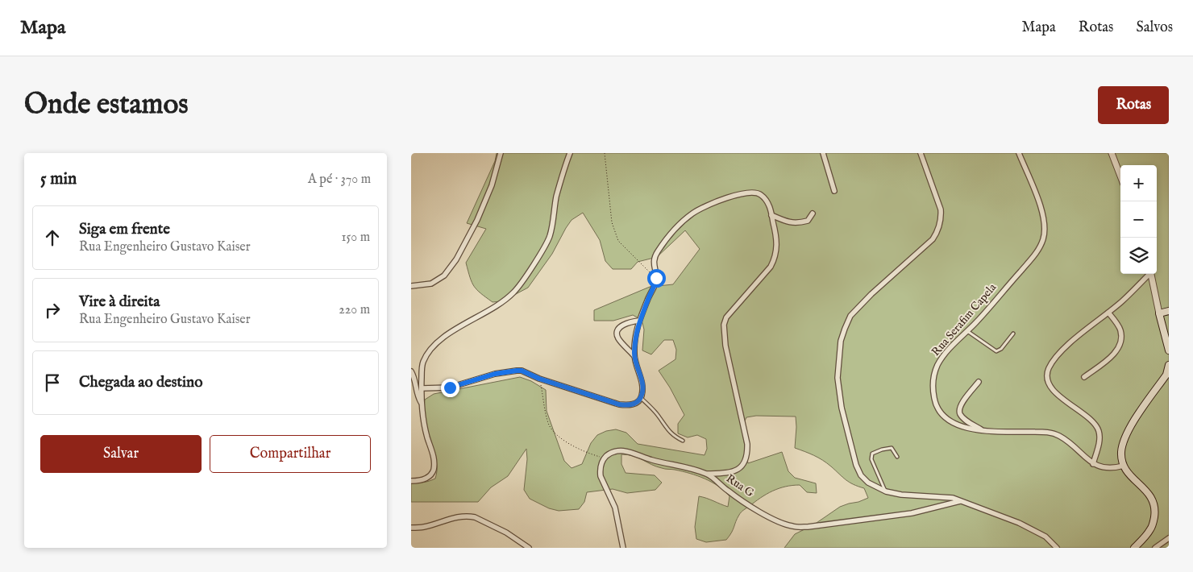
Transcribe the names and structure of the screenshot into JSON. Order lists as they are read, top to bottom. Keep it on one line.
{"streets":{"street":["Rua Serafim Capela","Rua G"]},"page":{"header":"Mapa","nav":["Mapa","Rotas","Salvos"],"buttons":["Rotas",["Salvar","Compartilhar"]],"title":"Onde estamos","heading":["5 min","A pé · 370 m"],"map_buttons":["+","−"],"list":[["Siga em frente","Rua Engenheiro Gustavo Kaiser","150 m"],["Vire à direita","Rua Engenheiro Gustavo Kaiser","220 m"],"Chegada ao destino"]}}
